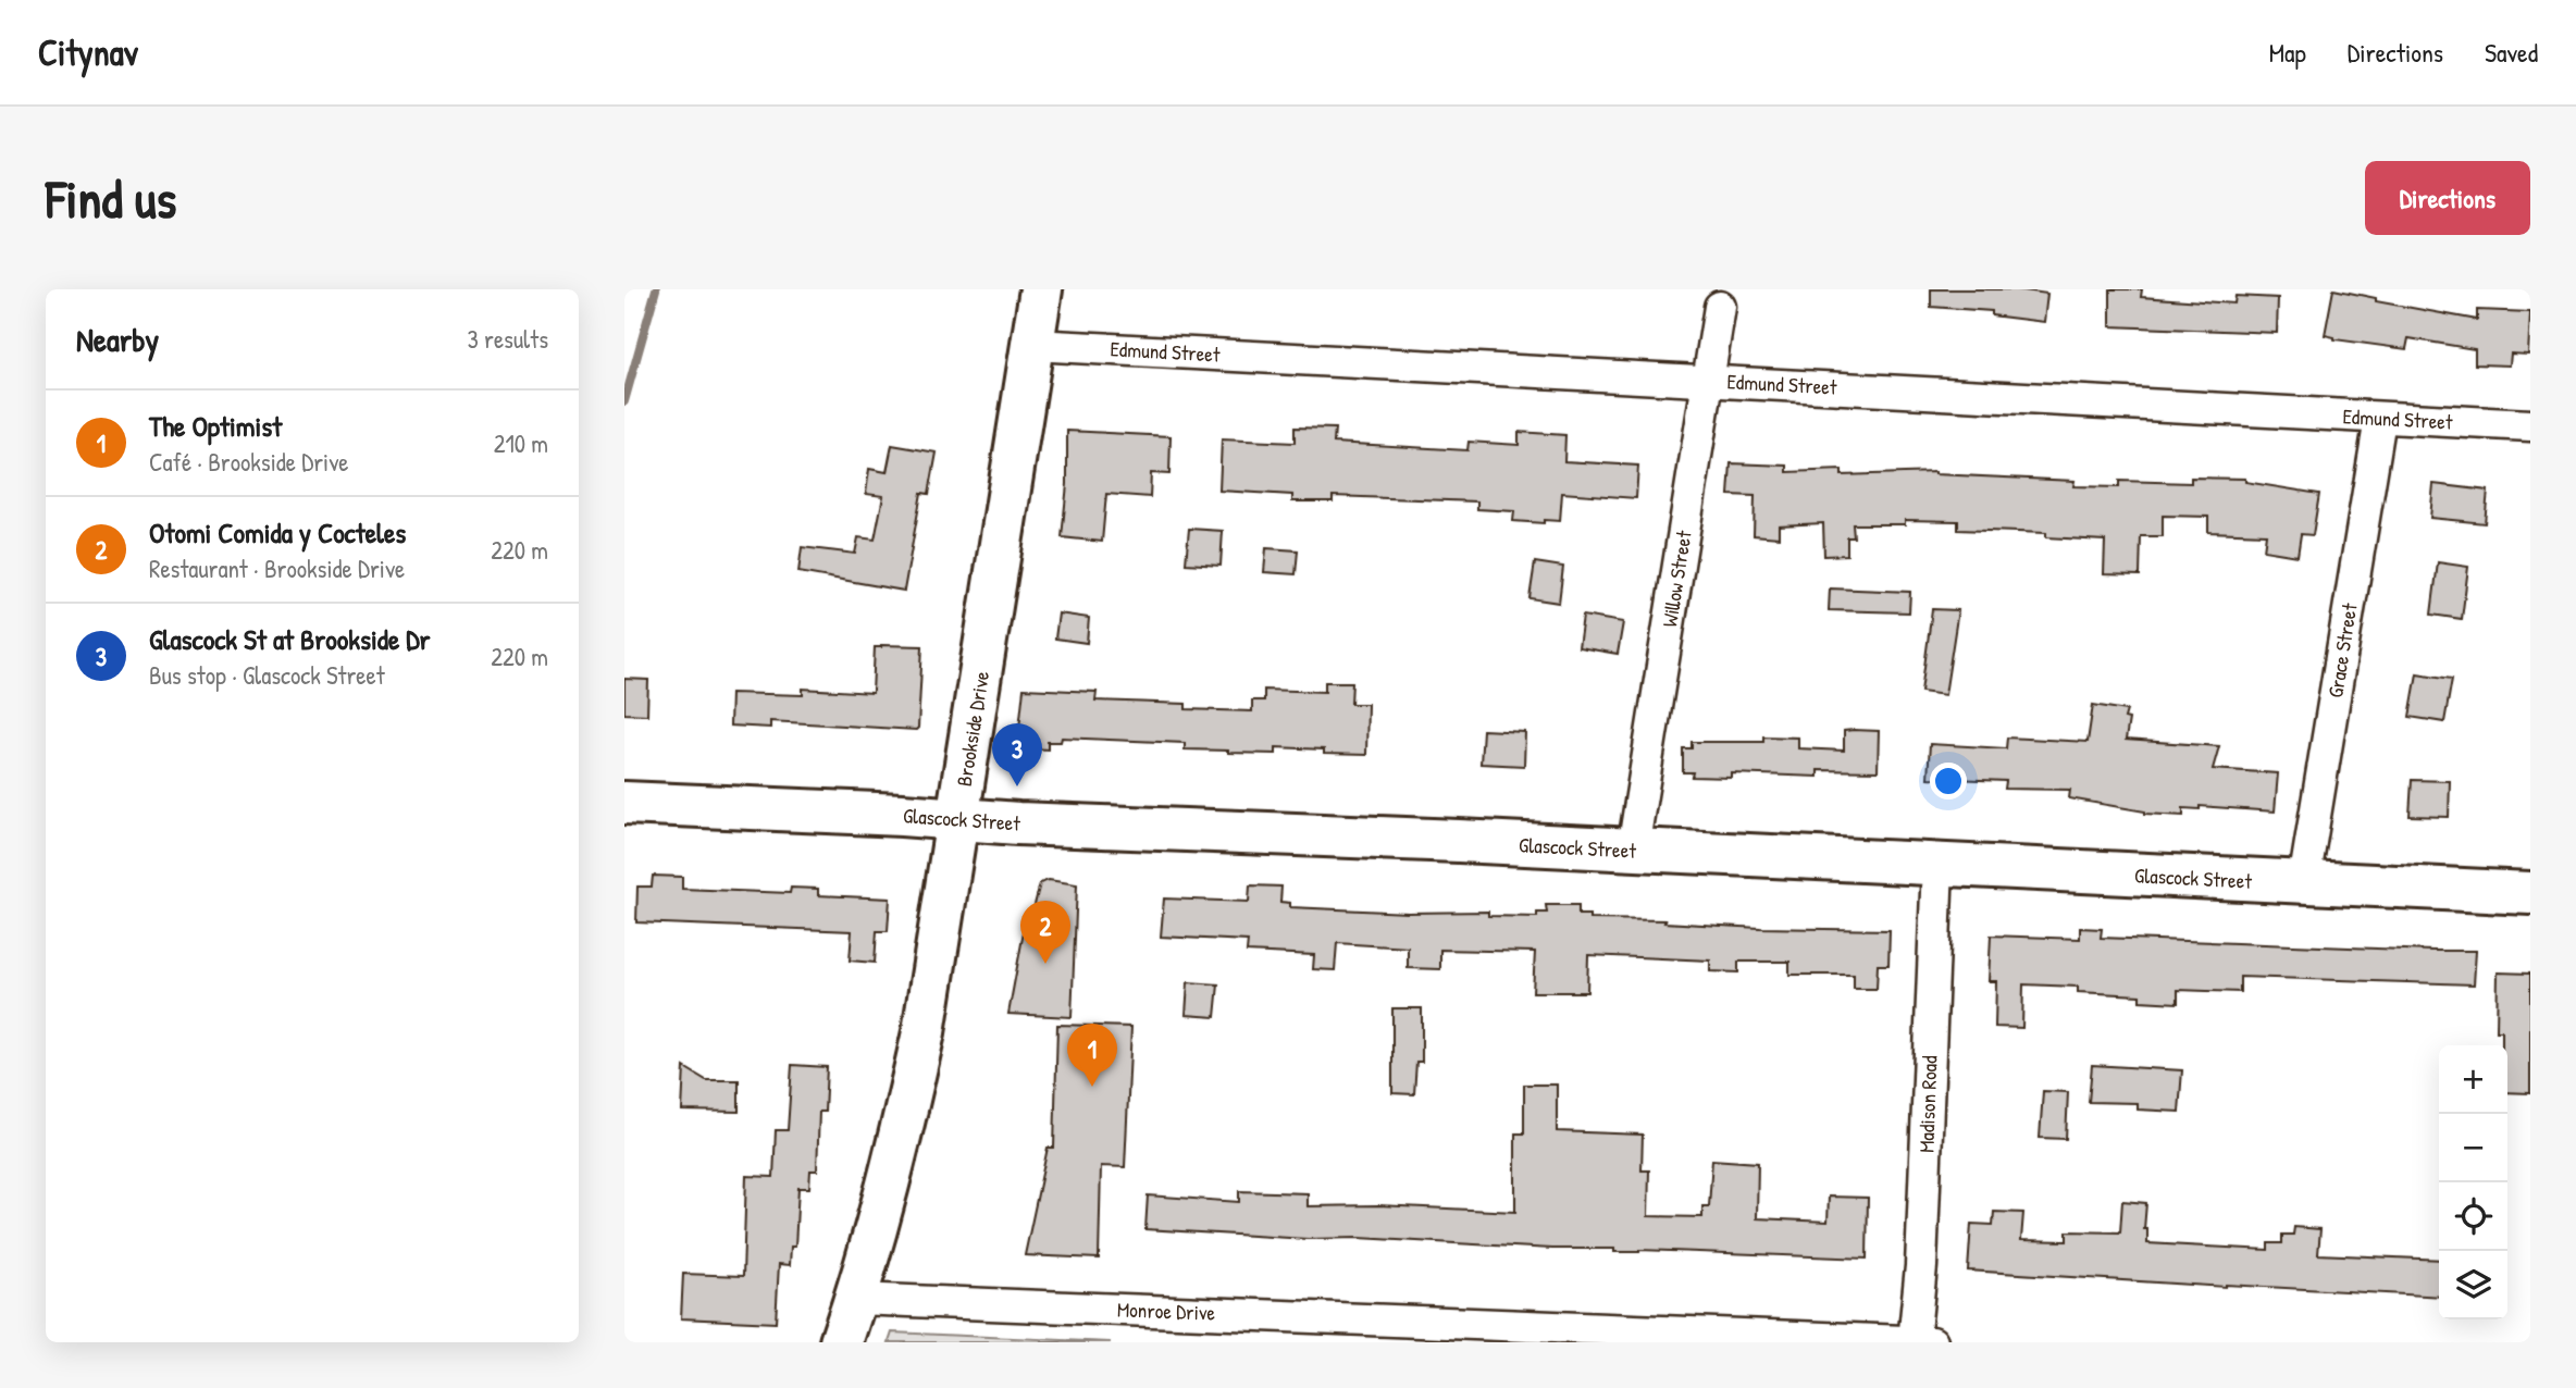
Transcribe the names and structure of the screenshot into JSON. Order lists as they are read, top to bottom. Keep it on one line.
{"streets":{"street":["Edmund Street","Willow Street","Grace Street","Brookside Drive","Glascock Street","Madison Road","Monroe Drive"]},"crossings":[["Edmund Street","Willow Street"],["Edmund Street","Grace Street"],["Edmund Street","Brookside Drive"],["Willow Street","Glascock Street"],["Grace Street","Glascock Street"],["Brookside Drive","Glascock Street"],["Brookside Drive","Monroe Drive"],["Glascock Street","Madison Road"],["Madison Road","Monroe Drive"]],"page":{"header":"Citynav","nav":["Map","Directions","Saved"],"buttons":"Directions","title":"Find us","heading":["Nearby","3 results"],"list":[{"mark":"1","name":"The Optimist","note":"Café · Brookside Drive","value":"210 m"},{"mark":"2","name":"Otomi Comida y Cocteles","note":"Restaurant · Brookside Drive","value":"220 m"},{"mark":"3","name":"Glascock St at Brookside Dr","note":"Bus stop · Glascock Street","value":"220 m"}],"pins":["3","2","1"],"map_buttons":["+","−"]}}
